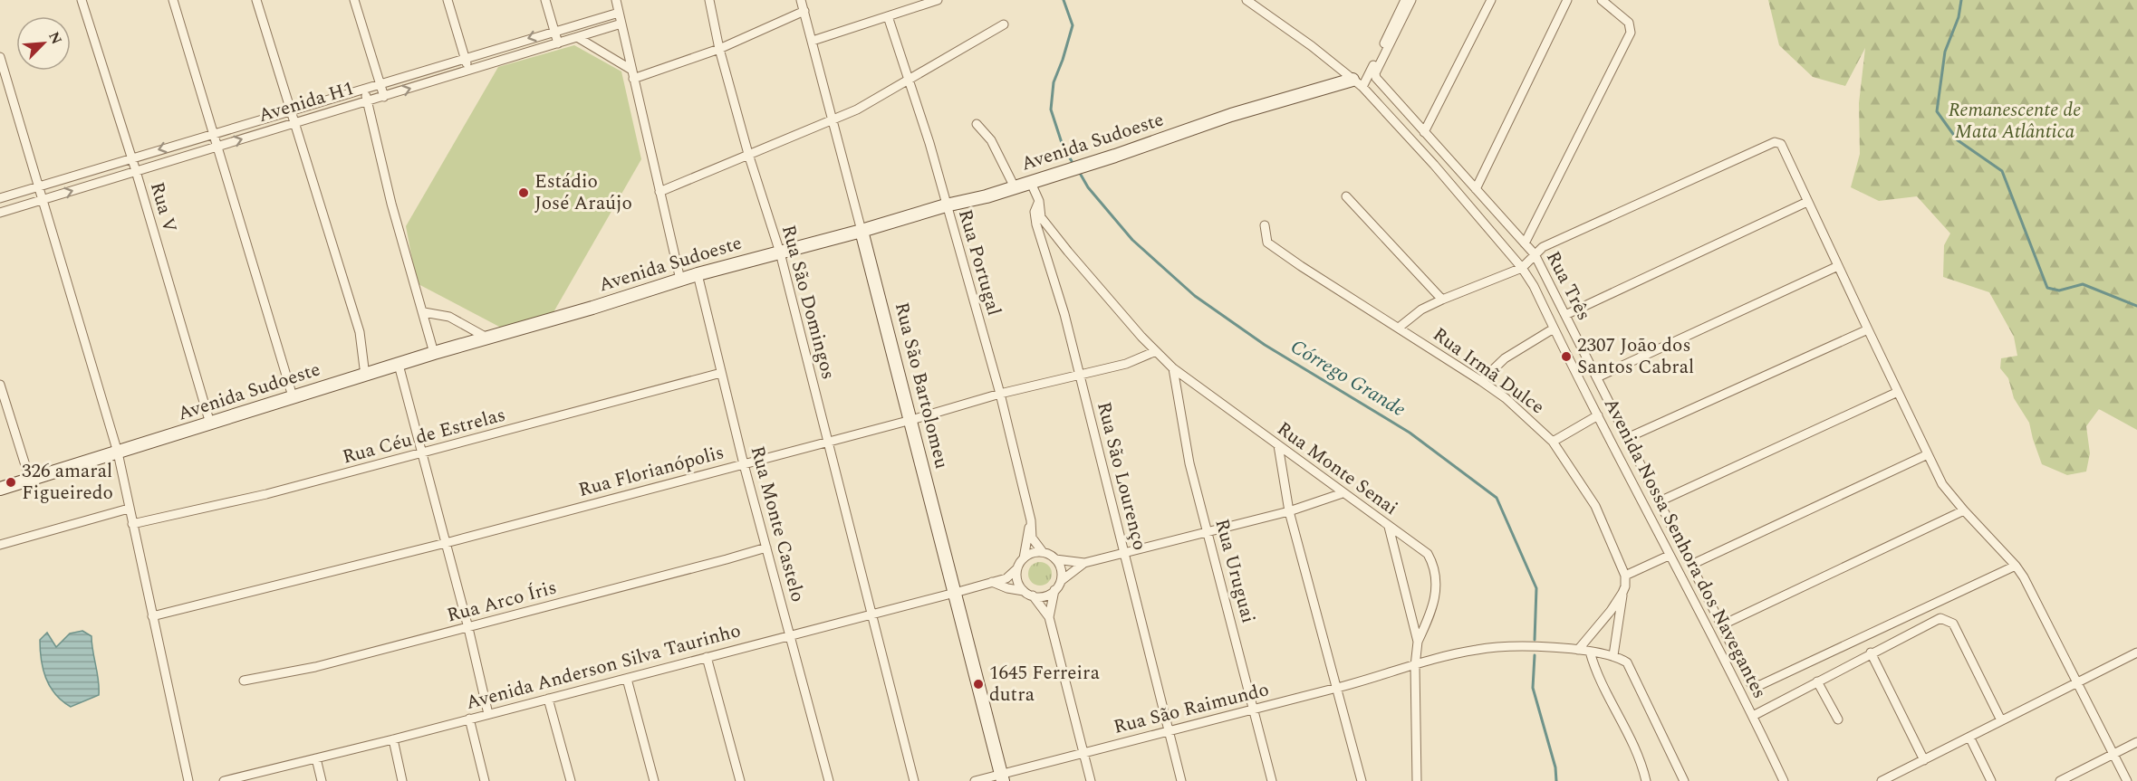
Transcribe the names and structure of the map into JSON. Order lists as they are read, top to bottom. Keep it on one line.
{"streets":{"street":["Avenida H1","Avenida Sudoeste","Rua V","Rua Portugal","Rua Três","Rua São Domingos","Rua Irmã Dulce","Rua São Bartolomeu","Rua Céu de Estrelas","Rua Monte Senai","Rua Florianópolis","Rua São Lourenço","Rua Monte Castelo","Avenida Nossa Senhora dos Navegantes","Rua Uruguai","Rua Arco Íris","Avenida Anderson Silva Taurinho","Rua São Raimundo"]},"crossings":[["Avenida H1","Rua V"],["Avenida Sudoeste","Rua V"],["Avenida Sudoeste","Rua Portugal"],["Avenida Sudoeste","Rua São Domingos"],["Avenida Sudoeste","Rua São Bartolomeu"],["Avenida Sudoeste","Rua São Lourenço"],["Avenida Sudoeste","Rua Monte Castelo"],["Avenida Sudoeste","Avenida Nossa Senhora dos Navegantes"],["Rua Portugal","Rua Florianópolis"],["Rua Portugal","Avenida Anderson Silva Taurinho"],["Rua São Domingos","Rua Florianópolis"],["Rua São Domingos","Avenida Anderson Silva Taurinho"],["Rua São Bartolomeu","Rua Florianópolis"],["Rua São Bartolomeu","Avenida Anderson Silva Taurinho"],["Rua São Bartolomeu","Rua São Raimundo"],["Rua Céu de Estrelas","Rua Monte Castelo"],["Rua Monte Senai","Rua Florianópolis"],["Rua Monte Senai","Rua Uruguai"],["Rua Florianópolis","Rua São Lourenço"],["Rua Florianópolis","Rua Monte Castelo"],["Rua São Lourenço","Rua São Raimundo"],["Rua Monte Castelo","Rua Arco Íris"],["Rua Monte Castelo","Avenida Anderson Silva Taurinho"],["Rua Uruguai","Rua São Raimundo"]],"water":["Córrego Grande"],"parks":["Remanescente de Mata Atlântica"],"places":["Estádio José Araújo","2307 João dos Santos Cabral","326 amaral Figueiredo","1645 Ferreira dutra"],"north":"top right"}
